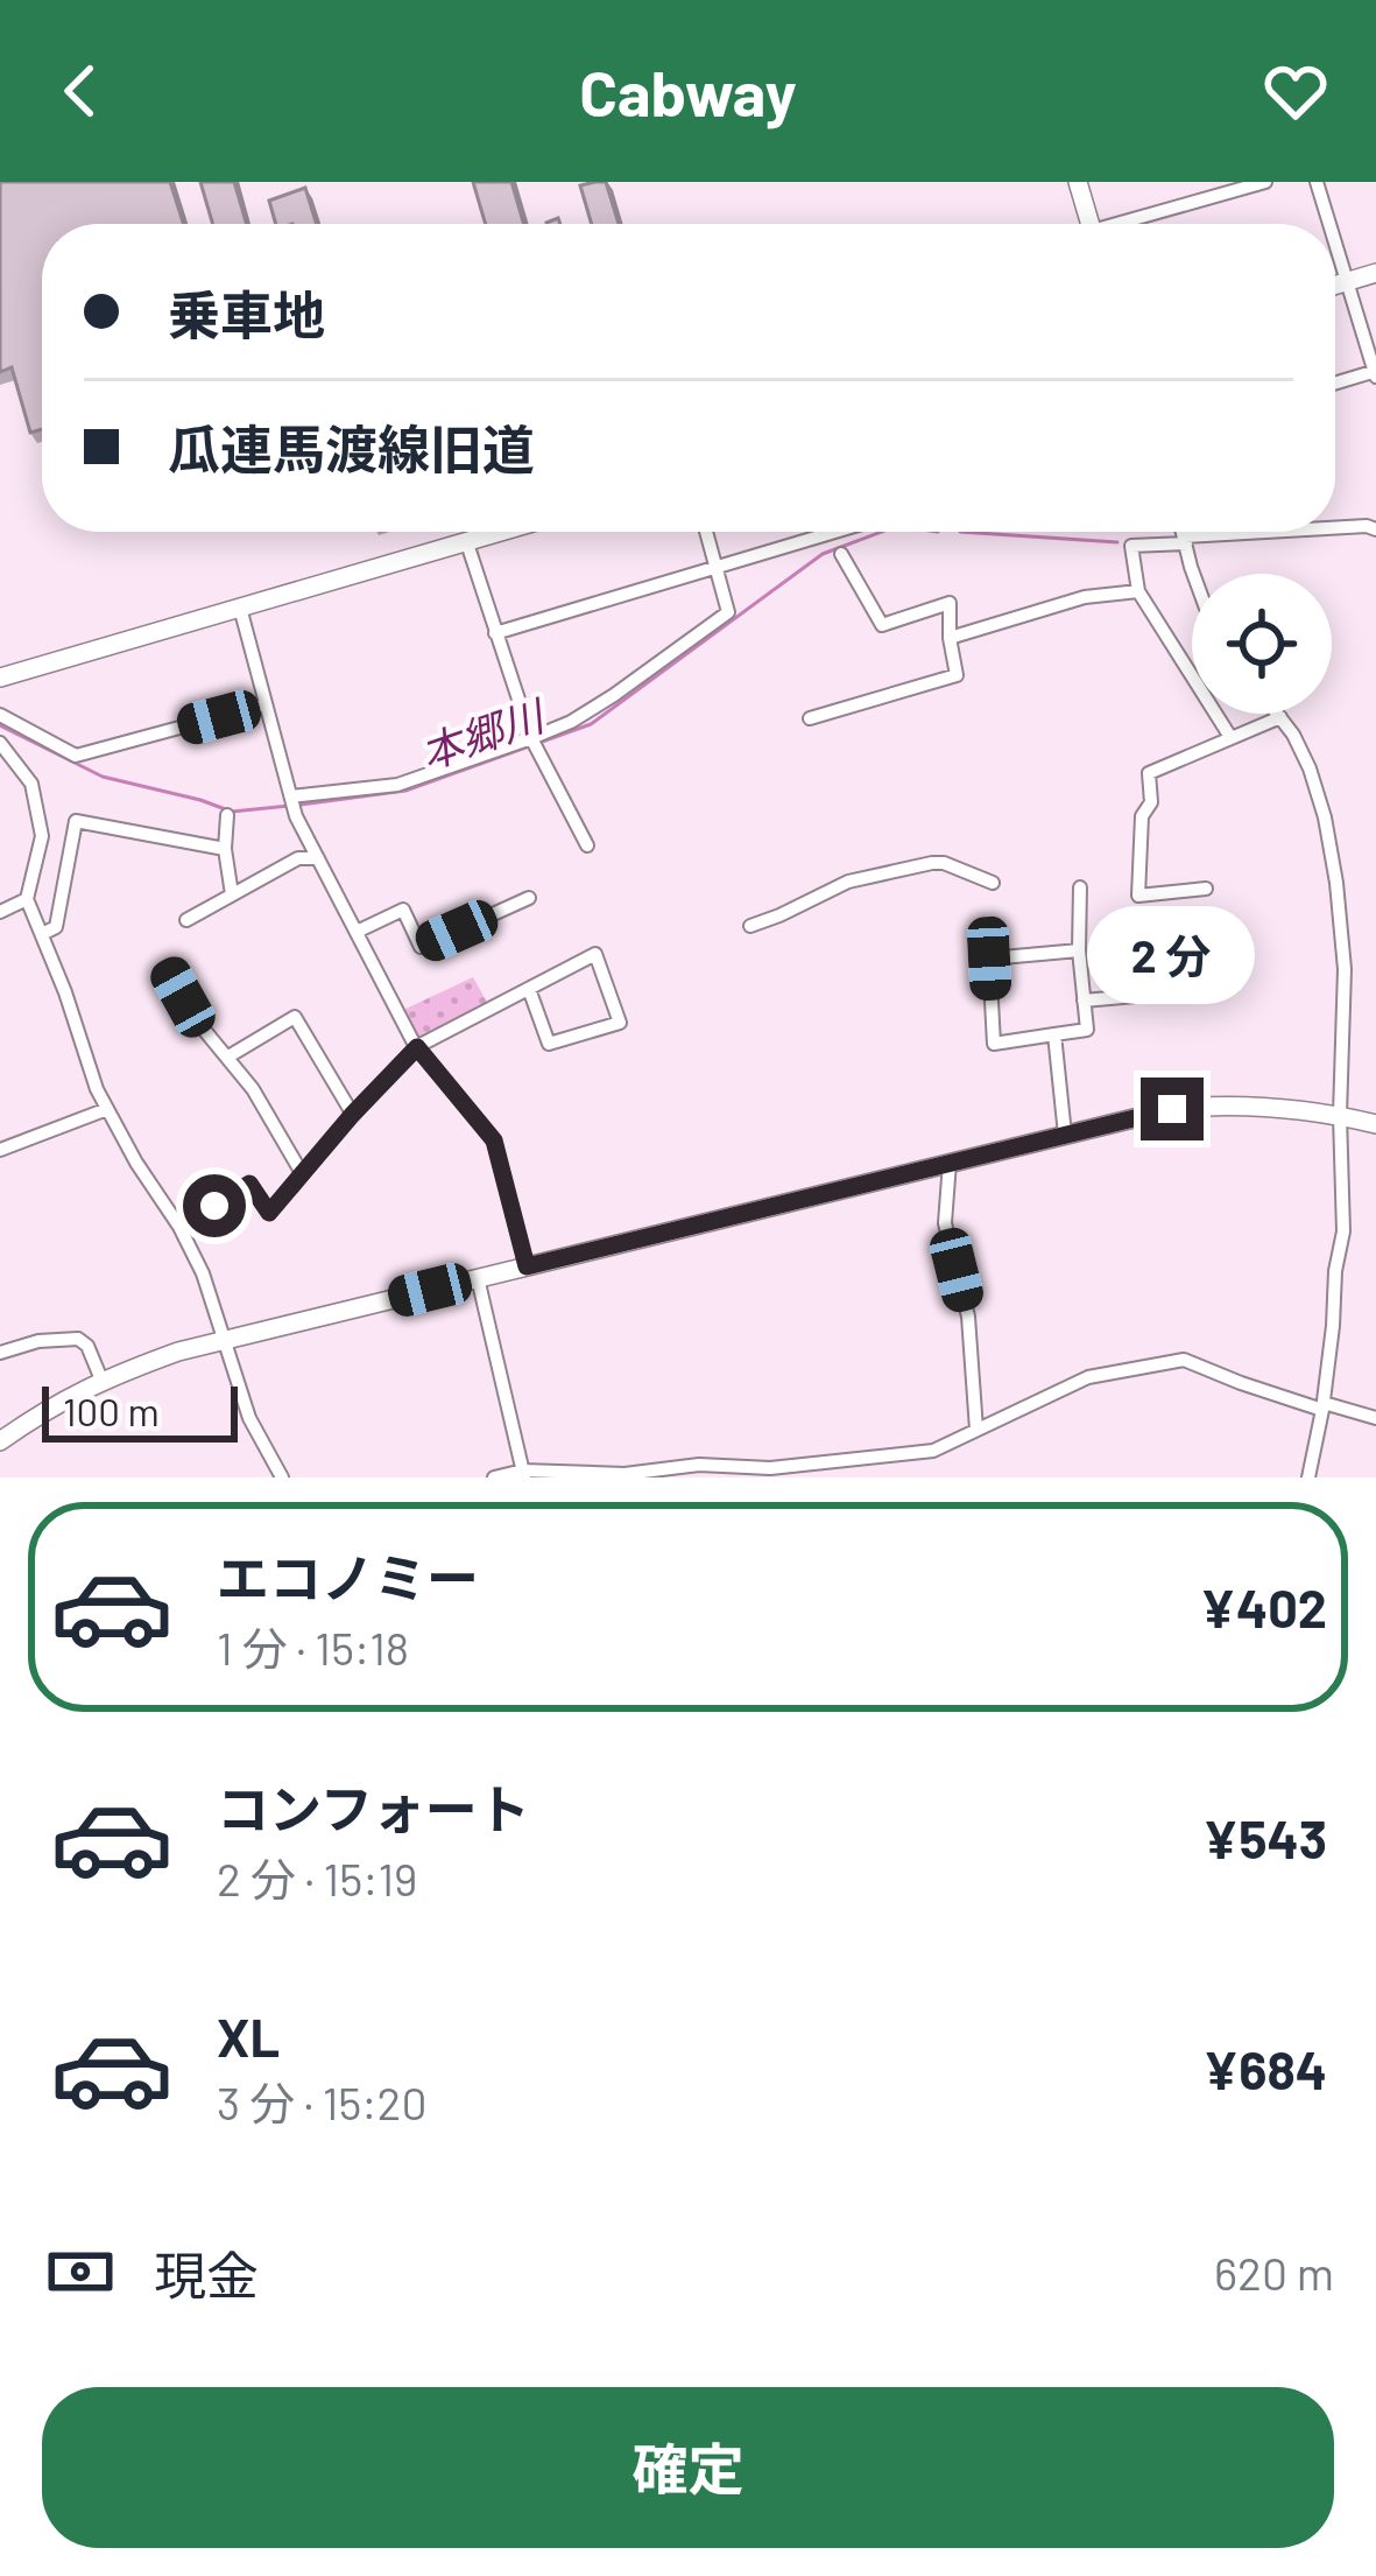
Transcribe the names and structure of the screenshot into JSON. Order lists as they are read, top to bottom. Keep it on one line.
{"water":["本郷川"],"scale_bar":"100 m","page":{"header":"Cabway","banner":["乗車地","瓜連馬渡線旧道"],"bubble":"2 分","scale":"100 m","list":[{"name":"エコノミー","note":"1 分 · 15:18","value":"¥402"},{"name":"コンフォート","note":"2 分 · 15:19","value":"¥543"},{"name":"XL","note":"3 分 · 15:20","value":"¥684"}],"pay":["現金","620 m"],"buttons":"確定"}}
